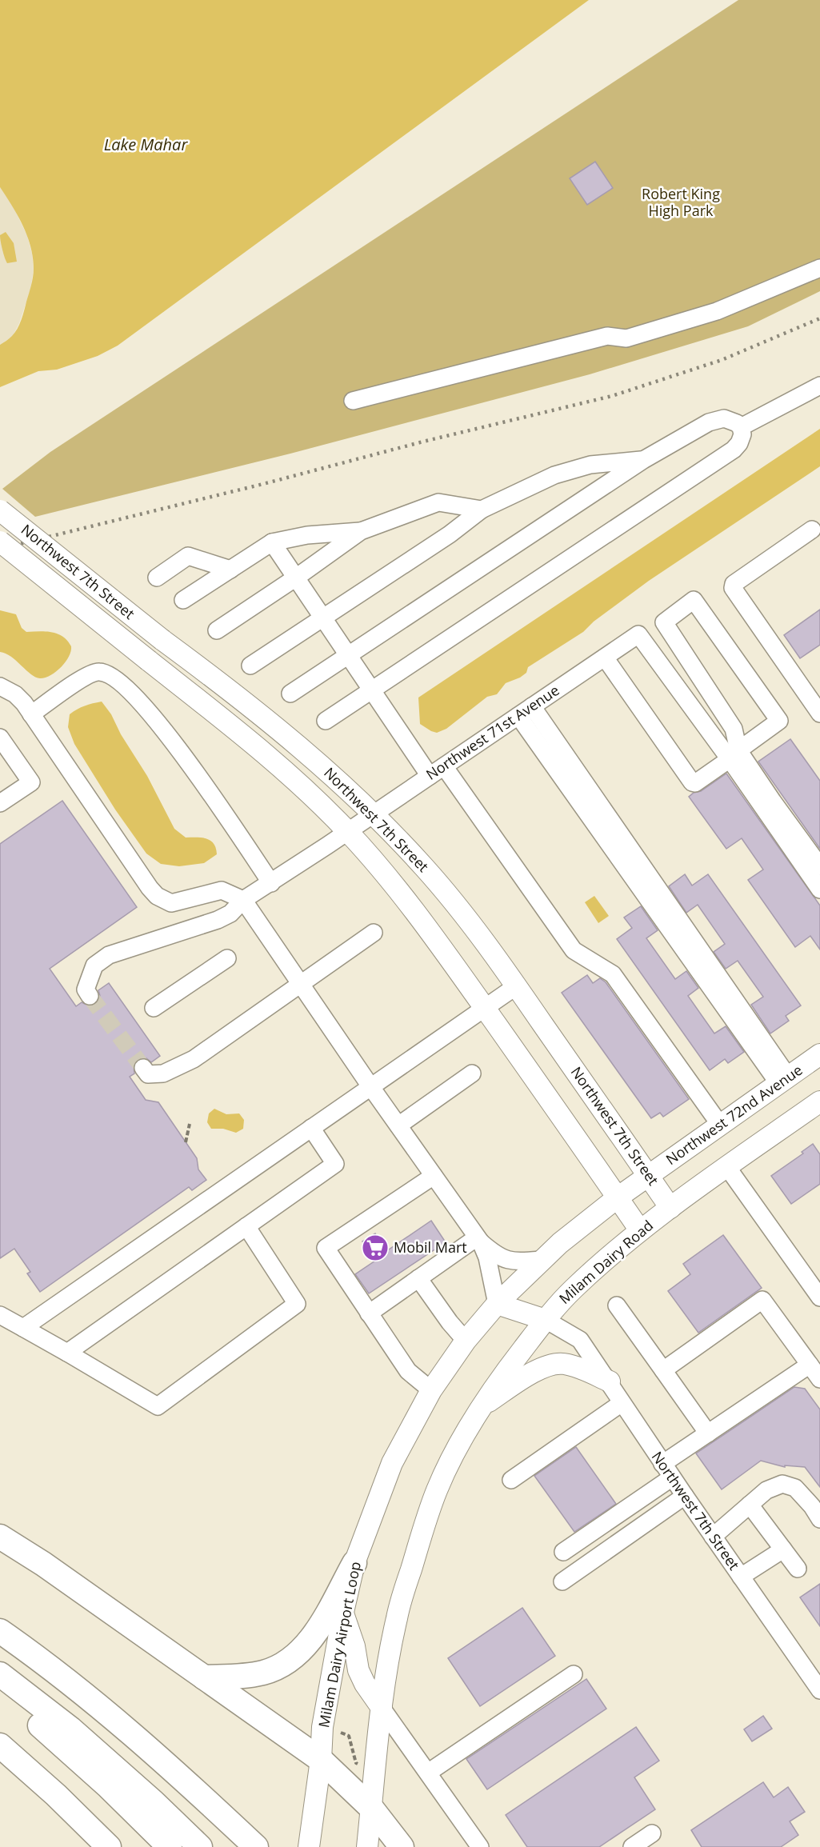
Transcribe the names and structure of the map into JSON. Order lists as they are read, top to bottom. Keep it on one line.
{"streets":{"main road":["Northwest 7th Street","Northwest 72nd Avenue","Milam Dairy Road","Milam Dairy Airport Loop"],"street":["Northwest 71st Avenue"]},"crossings":[["Northwest 7th Street","Northwest 71st Avenue"],["Northwest 7th Street","Northwest 72nd Avenue"],["Northwest 7th Street","Milam Dairy Road"],["Northwest 7th Street","Milam Dairy Airport Loop"],["Northwest 72nd Avenue","Milam Dairy Airport Loop"]],"water":["Lake Mahar"],"parks":["Robert King High Park"],"places":{"supermarket":["Mobil Mart"]}}
